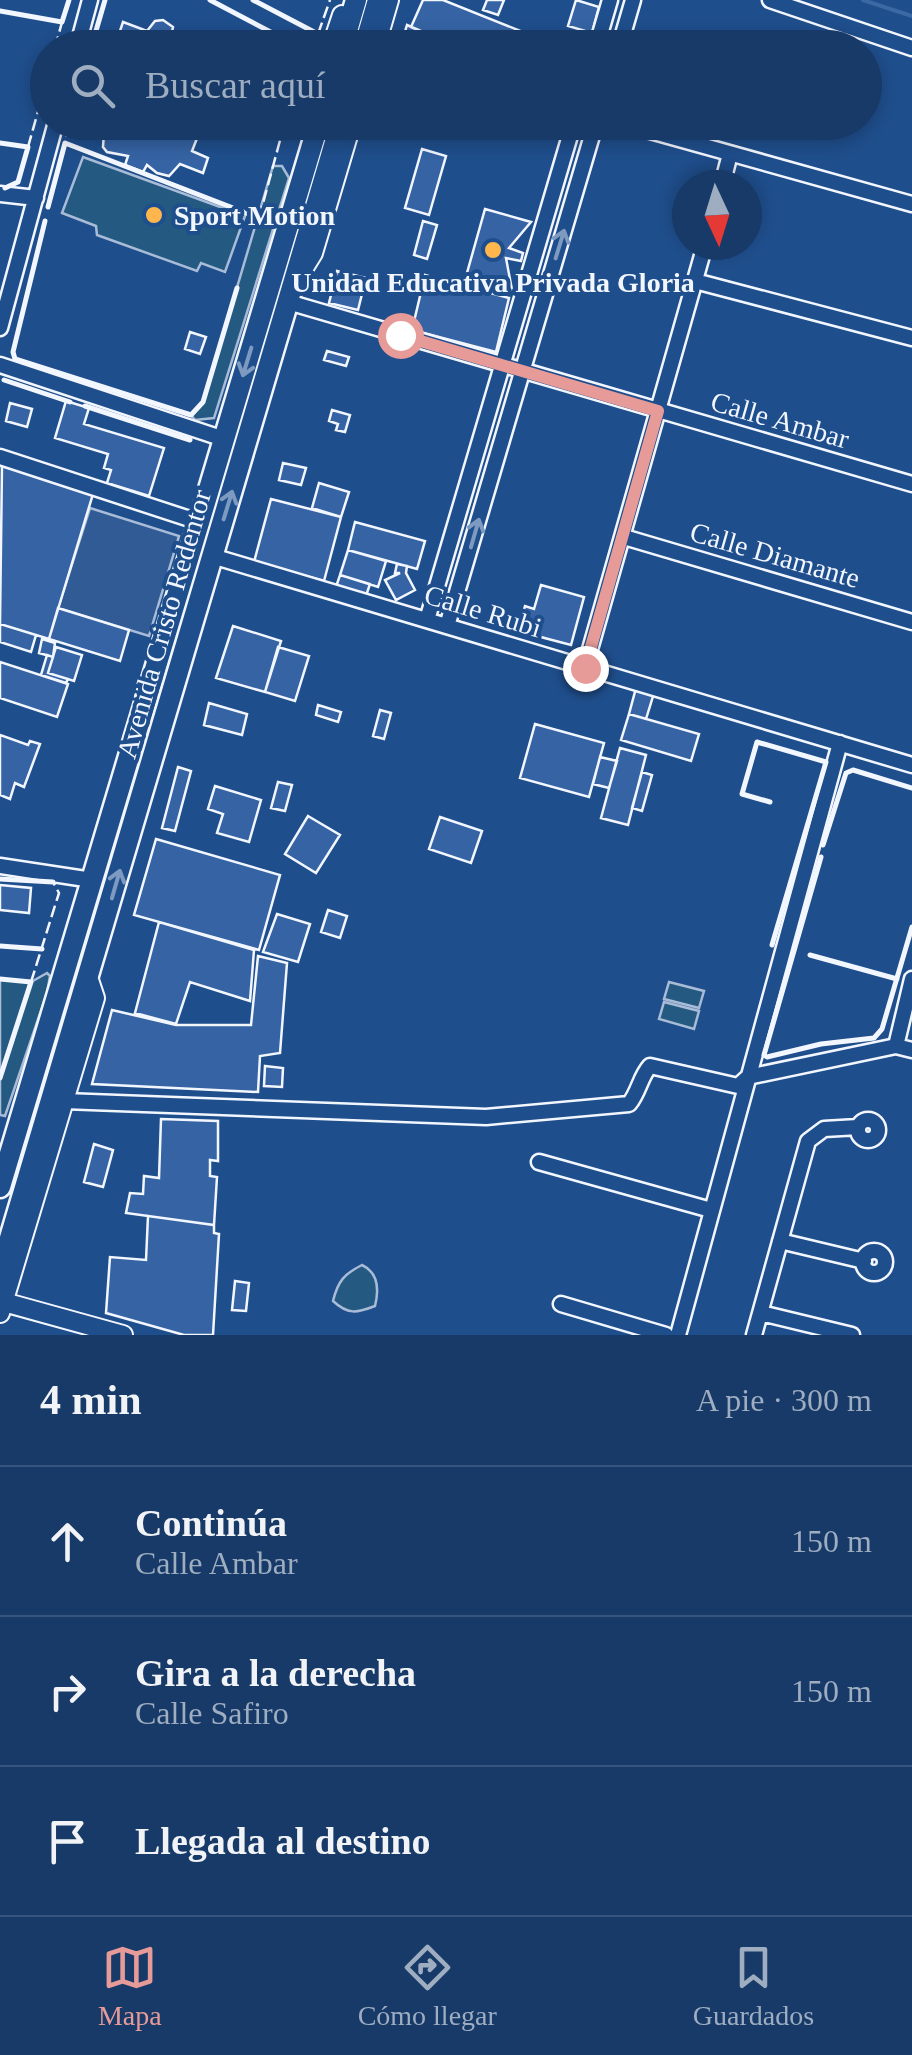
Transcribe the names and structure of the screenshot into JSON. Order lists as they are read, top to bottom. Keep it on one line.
{"streets":{"highway":["Avenida Cristo Redentor"],"street":["Calle Ambar","Calle Diamante","Calle Rubi"]},"crossings":[["Calle Ambar","Avenida Cristo Redentor"],["Calle Rubi","Avenida Cristo Redentor"]],"places":["Sport Motion","Unidad Educativa Privada Gloria"],"north":"bottom","page":{"search":"Buscar aquí","heading":["4 min","A pie · 300 m"],"list":[["Continúa","Calle Ambar","150 m"],["Gira a la derecha","Calle Safiro","150 m"],"Llegada al destino"],"nav":["Mapa","Cómo llegar","Guardados"]}}
